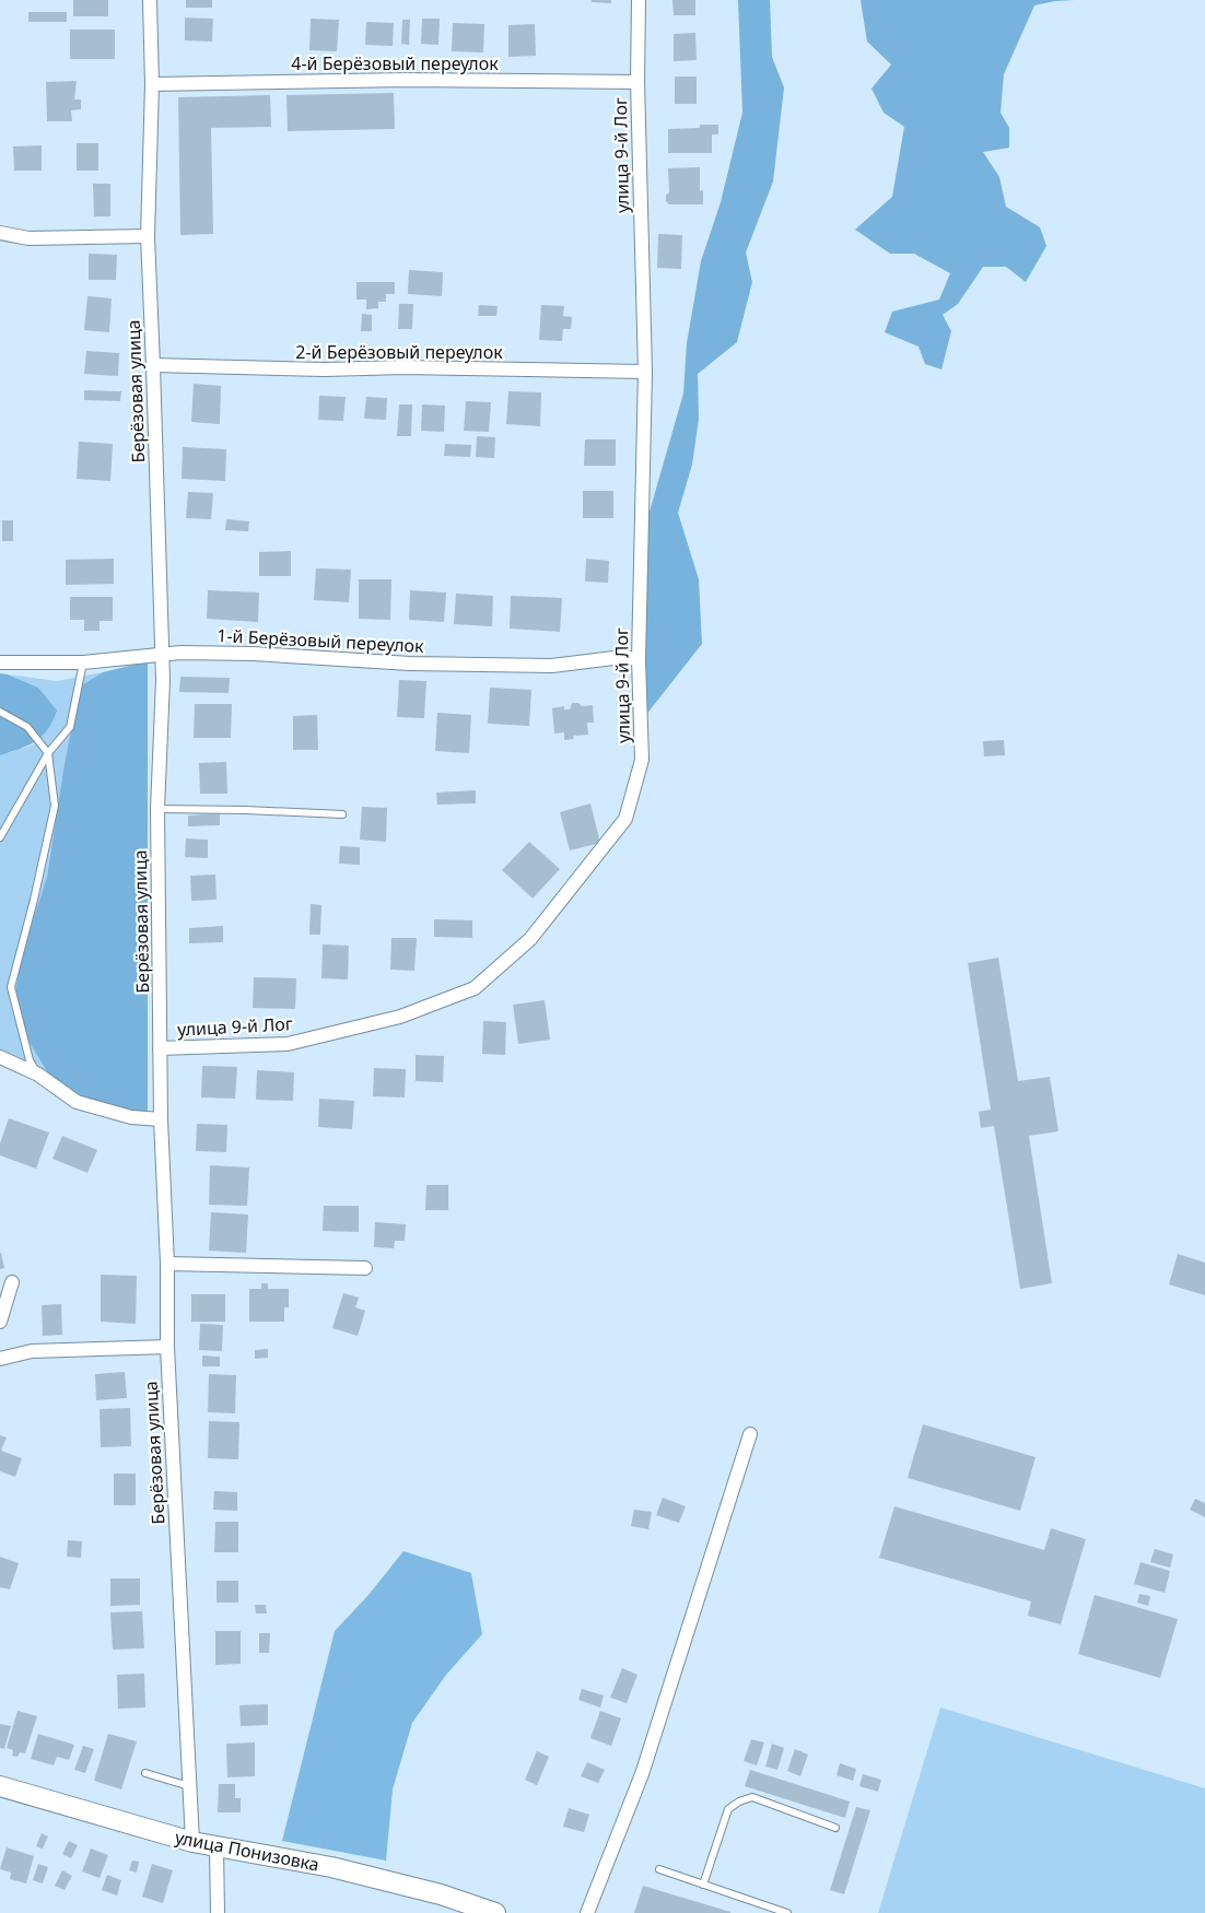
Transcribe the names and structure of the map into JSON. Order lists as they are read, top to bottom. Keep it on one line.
{"streets":{"main road":["улица Понизовка"],"street":["4-й Берёзовый переулок","улица 9-й Лог","2-й Берёзовый переулок","Берёзовая улица","1-й Берёзовый переулок"]},"crossings":[["4-й Берёзовый переулок","улица 9-й Лог"],["4-й Берёзовый переулок","Берёзовая улица"],["улица 9-й Лог","2-й Берёзовый переулок"],["улица 9-й Лог","Берёзовая улица"],["улица 9-й Лог","1-й Берёзовый переулок"],["2-й Берёзовый переулок","Берёзовая улица"],["Берёзовая улица","1-й Берёзовый переулок"],["Берёзовая улица","улица Понизовка"]]}
